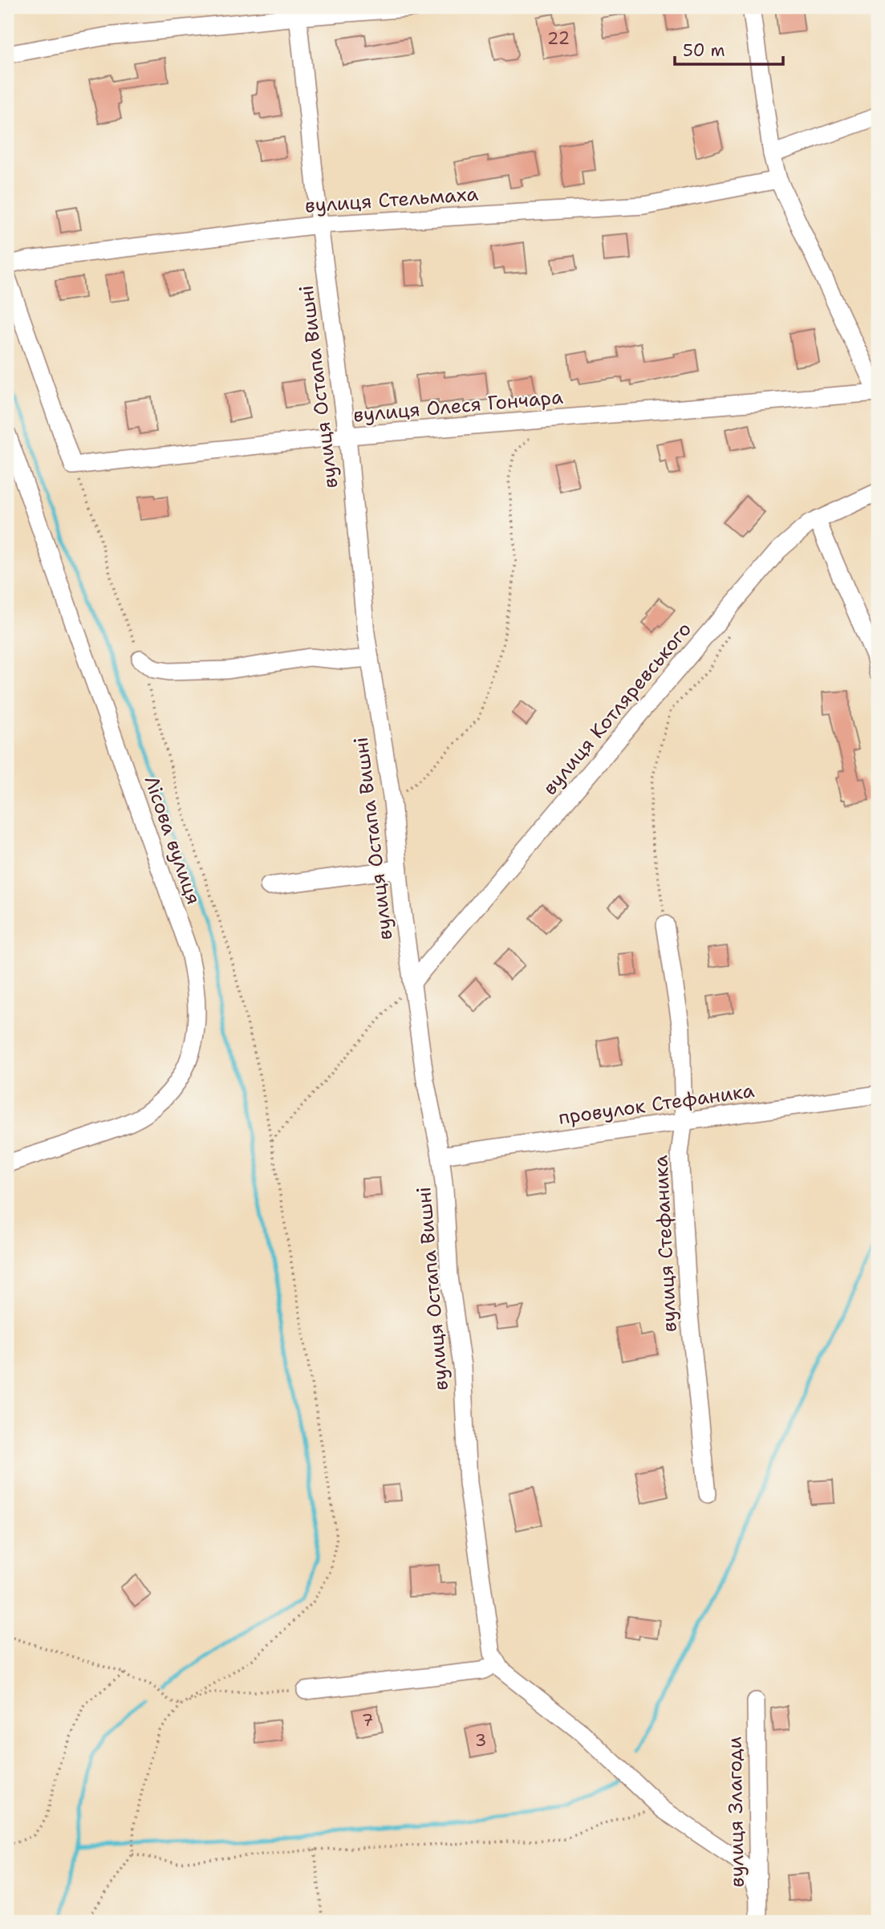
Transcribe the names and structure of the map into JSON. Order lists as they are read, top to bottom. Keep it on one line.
{"streets":{"street":["вулиця Стельмаха","вулиця Остапа Вишні","вулиця Олеся Гончара","вулиця Котляревського","Лісова вулиця","провулок Стефаника","вулиця Стефаника","вулиця Злагоди"]},"crossings":[["вулиця Стельмаха","вулиця Остапа Вишні"],["вулиця Остапа Вишні","вулиця Олеся Гончара"],["вулиця Остапа Вишні","вулиця Котляревського"],["вулиця Остапа Вишні","провулок Стефаника"],["провулок Стефаника","вулиця Стефаника"]],"house_numbers":["22","7","3"],"scale_bar":"50 m"}
